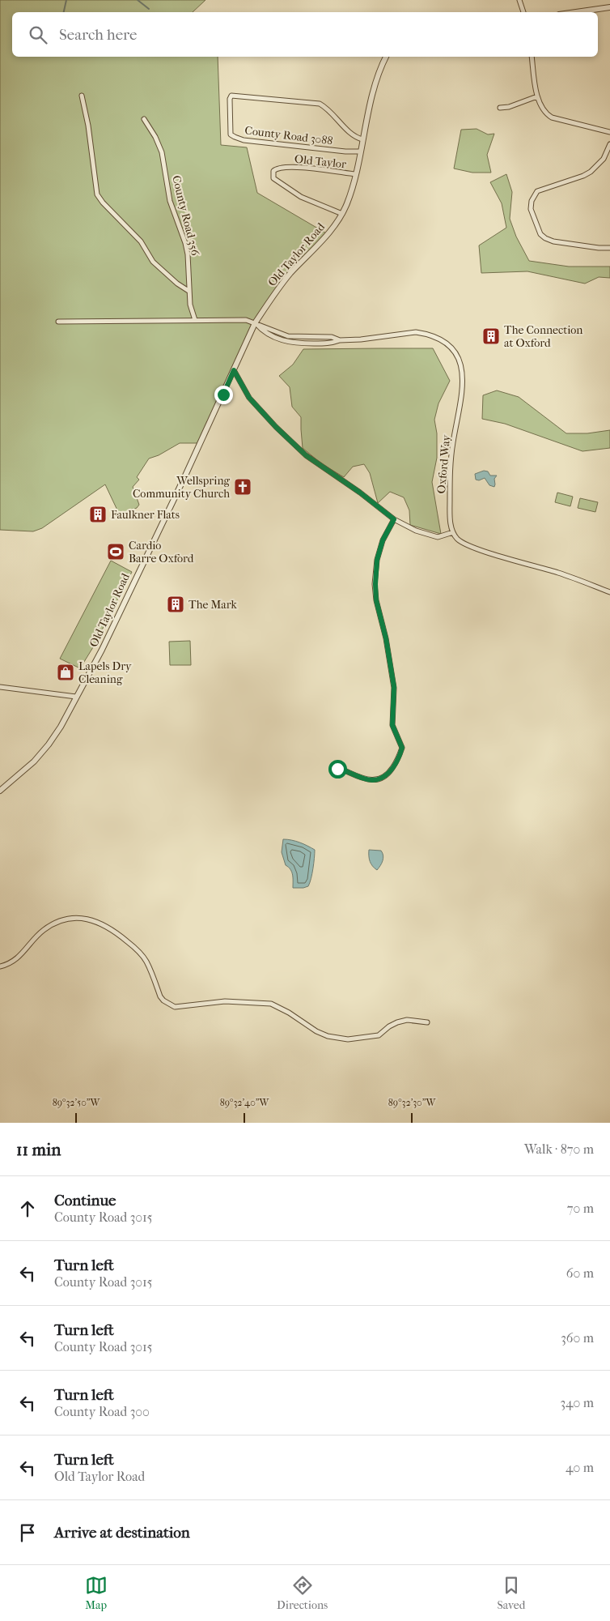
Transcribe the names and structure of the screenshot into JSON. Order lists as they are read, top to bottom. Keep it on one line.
{"streets":{"street":["County Road 3088","Old Taylor","County Road 356","Old Taylor Road","Oxford Way"]},"crossings":[["County Road 3088","Old Taylor Road"],["Old Taylor","Old Taylor Road"],["Old Taylor Road","Oxford Way"]],"places":{"building":["The Connection at Oxford","Faulkner Flats","The Mark"],"church":["Wellspring Community Church"],"sports":["Cardio Barre Oxford"],"shop":["Lapels Dry Cleaning"]},"page":{"search":"Search here","heading":["11 min","Walk · 870 m"],"list":[["Continue","County Road 3015","70 m"],["Turn left","County Road 3015","60 m"],["Turn left","County Road 3015","360 m"],["Turn left","County Road 300","340 m"],["Turn left","Old Taylor Road","40 m"],"Arrive at destination"],"nav":["Map","Directions","Saved"]},"coordinates":["89°32'50\"W","89°32'40\"W","89°32'30\"W"]}
